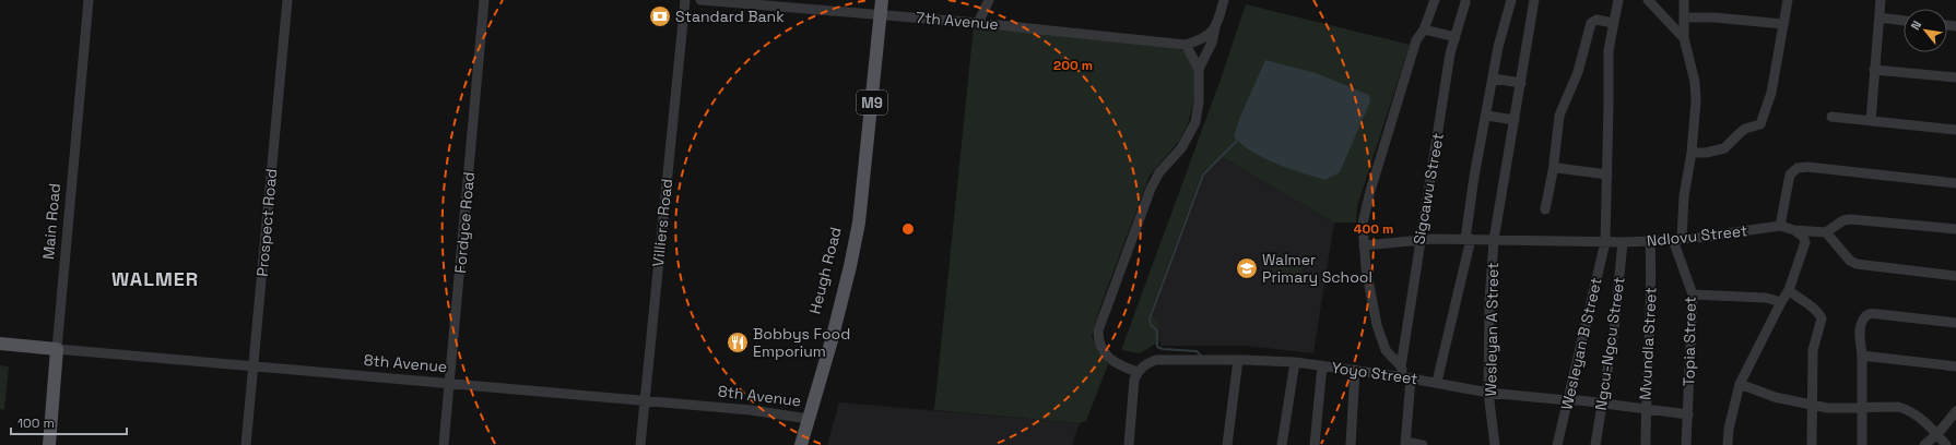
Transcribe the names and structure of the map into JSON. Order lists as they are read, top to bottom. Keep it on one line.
{"streets":{"main road":["M9","Main Road","Heugh Road","8th Avenue"],"street":["7th Avenue","Sigcawu Street","Prospect Road","Fordyce Road","Villiers Road","Ndlovu Street","Wesleyan A Street","Topia Street","Wesleyan B Street","Ngcu-Ngcu Street","Mvundla Street","Yoyo Street"]},"crossings":[["7th Avenue","Heugh Road"],["Sigcawu Street","Ndlovu Street"],["Main Road","8th Avenue"],["Prospect Road","8th Avenue"],["Fordyce Road","8th Avenue"],["Villiers Road","8th Avenue"],["Ndlovu Street","Wesleyan A Street"],["Ndlovu Street","Topia Street"],["Ndlovu Street","Wesleyan B Street"],["Ndlovu Street","Ngcu-Ngcu Street"],["Ndlovu Street","Mvundla Street"],["Heugh Road","8th Avenue"],["Wesleyan A Street","Yoyo Street"],["Topia Street","Yoyo Street"],["Wesleyan B Street","Yoyo Street"],["Ngcu-Ngcu Street","Yoyo Street"],["Mvundla Street","Yoyo Street"]],"districts":["WALMER"],"places":{"bank":["Standard Bank"],"school or university":["Walmer Primary School"],"restaurant":["Bobbys Food Emporium"]},"scale_bar":"100 m","north":"top left","rings":["200 m","400 m"]}
